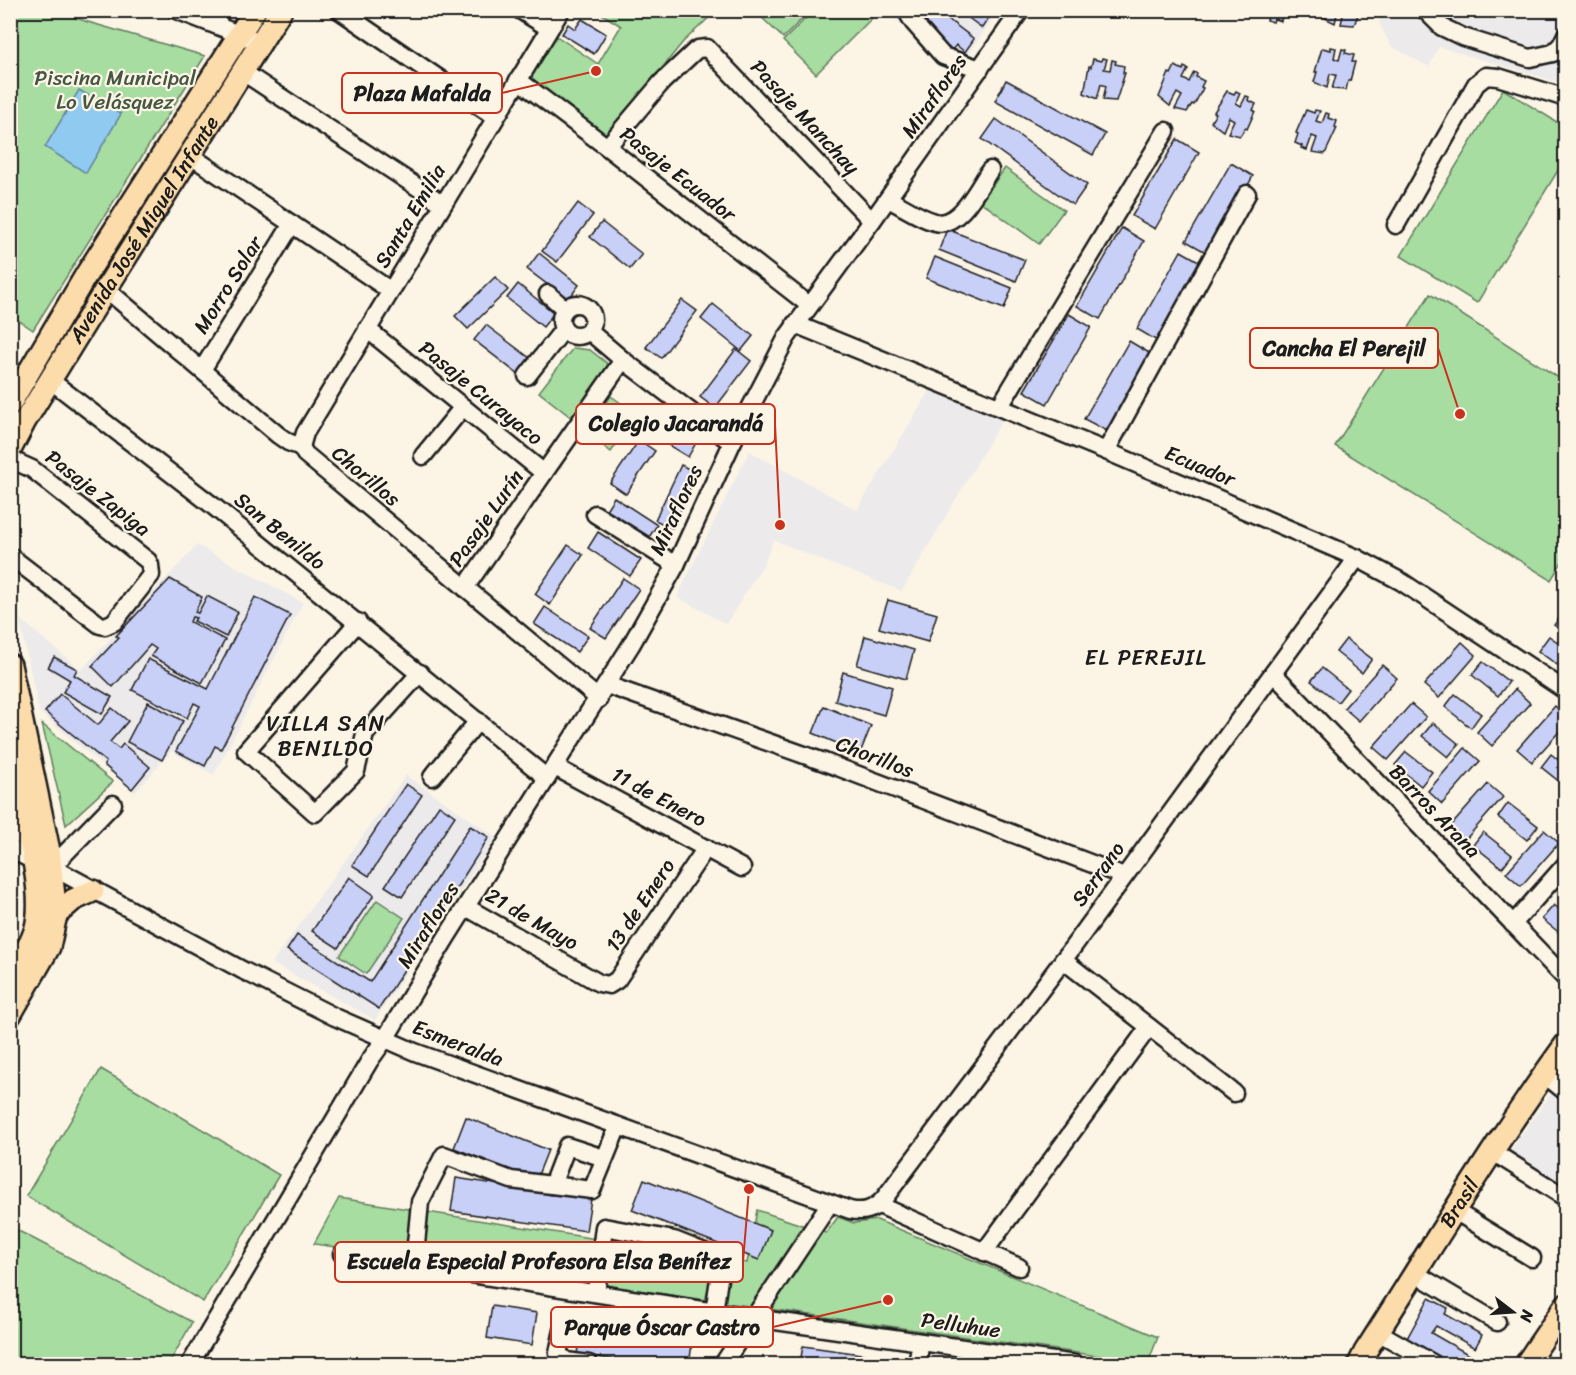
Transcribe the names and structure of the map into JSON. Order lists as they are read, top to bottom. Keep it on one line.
{"streets":{"main road":["Avenida José Miguel Infante","Brasil"],"street":["Miraflores","Pasaje Manchay","Pasaje Ecuador","Santa Emilia","Morro Solar","Pasaje Curayaco","Ecuador","Chorillos","Pasaje Zapiga","Pasaje Lurín","San Benildo","11 de Enero","Barros Arana","Serrano","13 de Enero","21 de Mayo","Esmeralda","Pelluhue"]},"crossings":[["Miraflores","Pasaje Manchay"],["Miraflores","Pasaje Ecuador"],["Miraflores","Ecuador"],["Miraflores","Chorillos"],["Miraflores","San Benildo"],["Miraflores","11 de Enero"],["Miraflores","21 de Mayo"],["Miraflores","Esmeralda"],["Pasaje Manchay","Pasaje Ecuador"],["Pasaje Ecuador","Santa Emilia"],["Santa Emilia","Pasaje Curayaco"],["Santa Emilia","Chorillos"],["Avenida José Miguel Infante","Chorillos"],["Avenida José Miguel Infante","San Benildo"],["Morro Solar","Chorillos"],["Pasaje Curayaco","Pasaje Lurín"],["Ecuador","Serrano"],["Chorillos","Pasaje Lurín"],["Chorillos","Serrano"],["San Benildo","11 de Enero"],["11 de Enero","13 de Enero"],["Barros Arana","Serrano"],["Serrano","Esmeralda"],["13 de Enero","21 de Mayo"]],"districts":["EL PEREJIL","VILLA SAN BENILDO"],"parks":["Piscina Municipal Lo Velásquez"],"places":["Plaza Mafalda","Cancha El Perejil","Colegio Jacarandá","Escuela Especial Profesora Elsa Benítez","Parque Óscar Castro"],"north":"right"}
